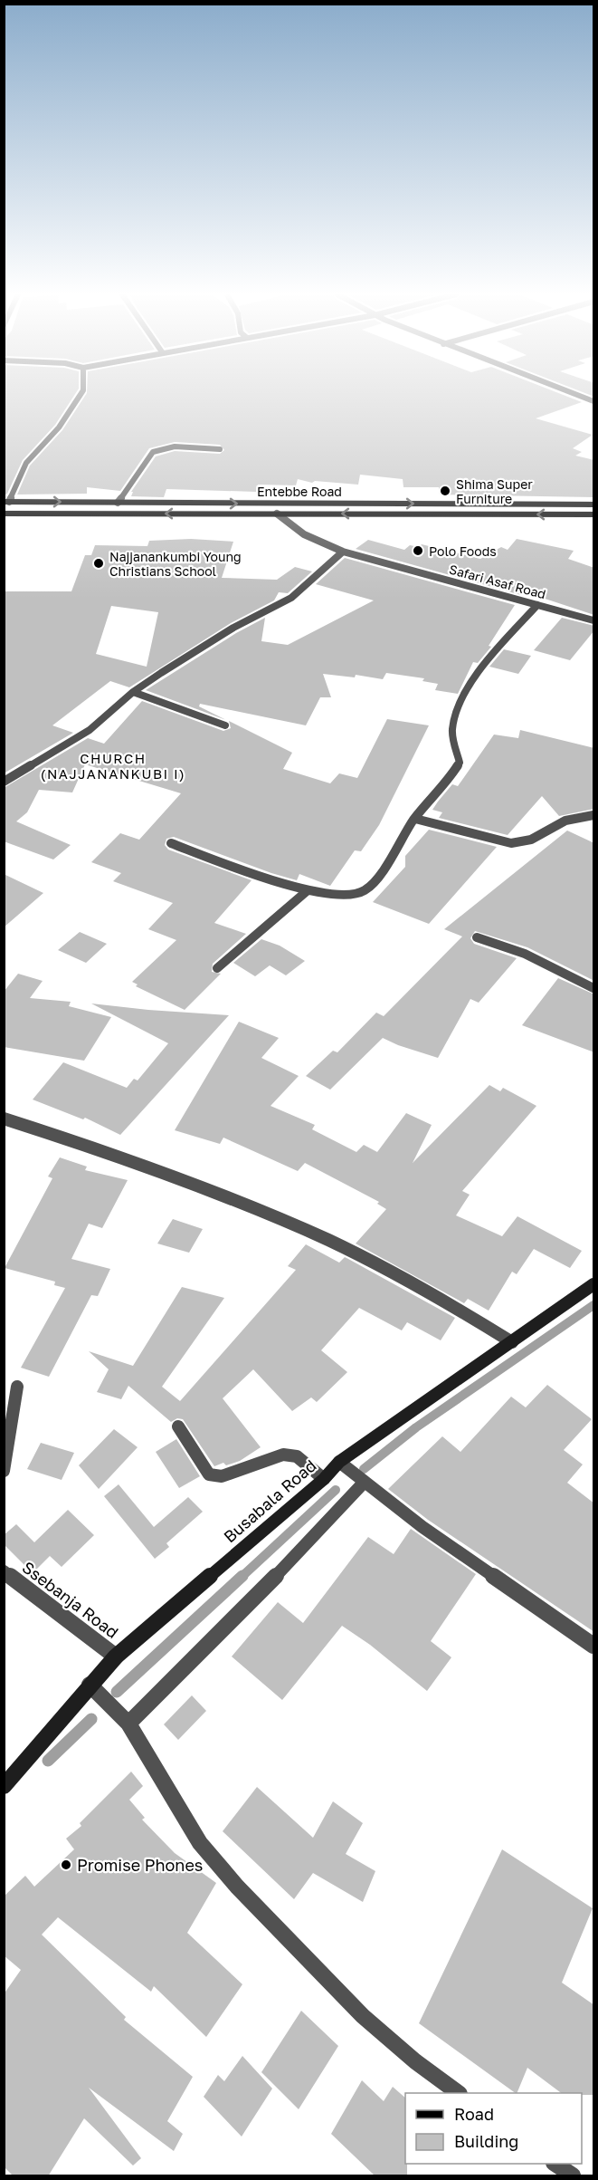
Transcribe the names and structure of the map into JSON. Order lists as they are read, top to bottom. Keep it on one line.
{"streets":{"main road":["Entebbe Road"],"street":["Safari Asaf Road","Busabala Road","Ssebanja Road"]},"crossings":[["Entebbe Road","Safari Asaf Road"],["Busabala Road","Ssebanja Road"]],"districts":["CHURCH (NAJJANANKUBI I)"],"places":["Shima Super Furniture","Polo Foods","Najjanankumbi Young Christians School","Promise Phones"],"legend":["Road","Building"]}
